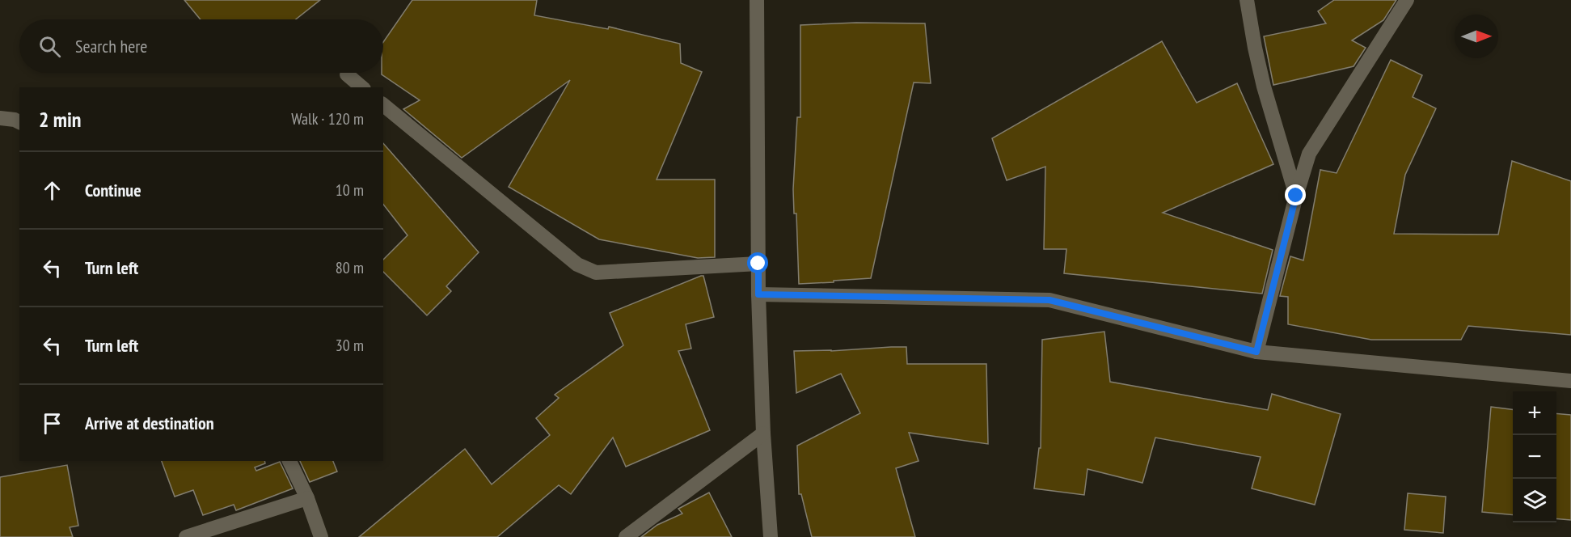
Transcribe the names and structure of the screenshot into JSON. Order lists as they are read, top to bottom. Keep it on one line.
{"north":"right","page":{"search":"Search here","heading":["2 min","Walk · 120 m"],"list":[["Continue","10 m"],["Turn left","80 m"],["Turn left","30 m"],"Arrive at destination"],"map_buttons":["+","−"]}}
